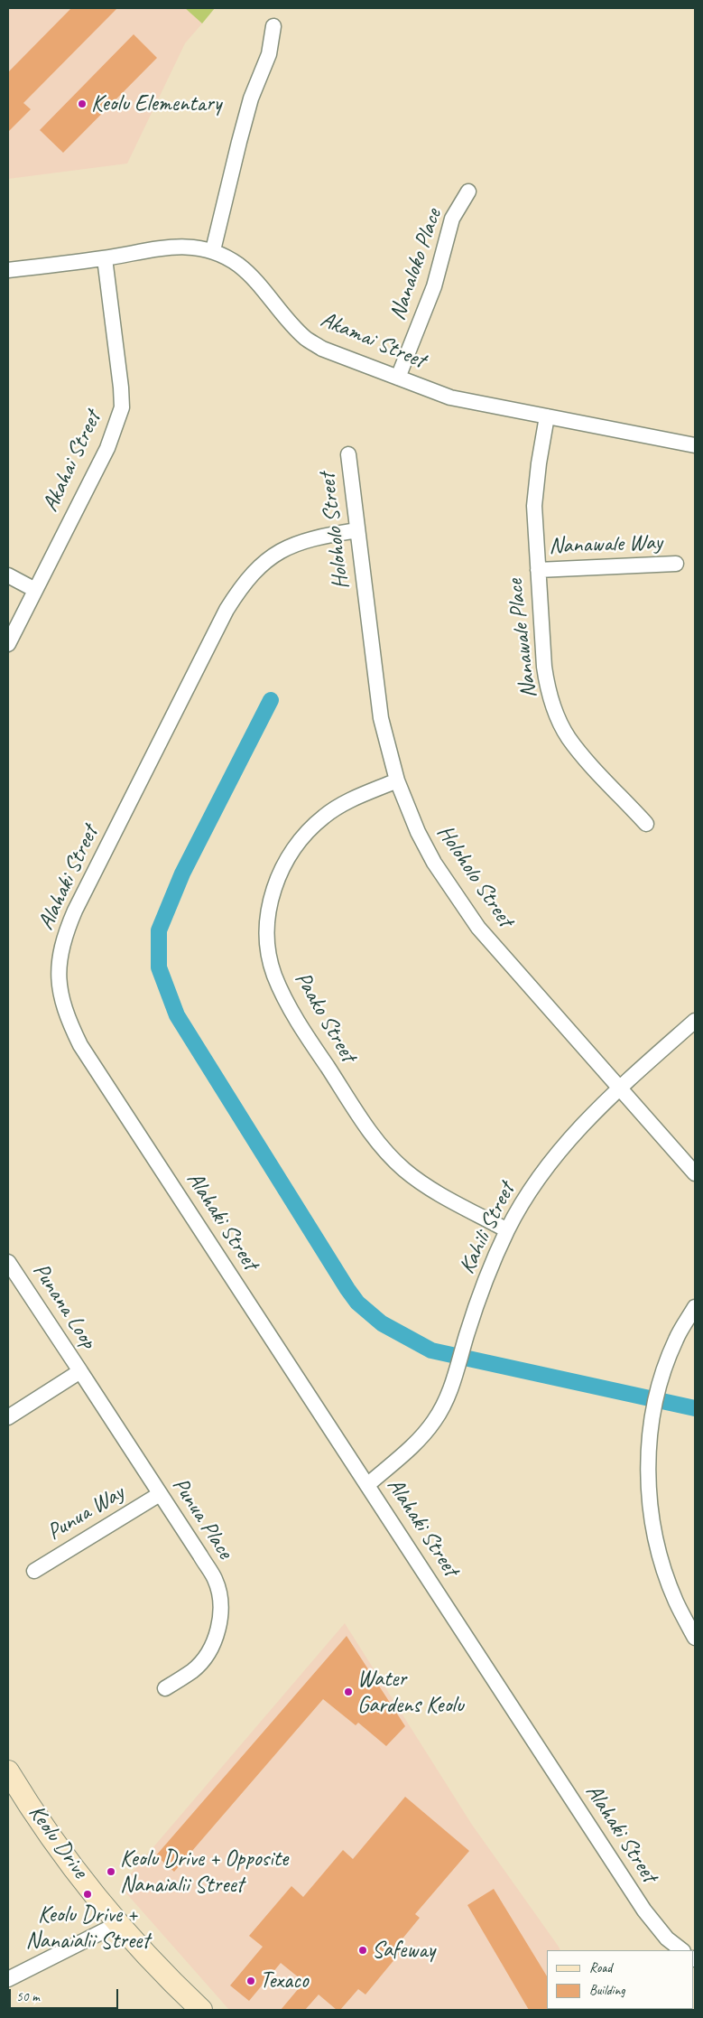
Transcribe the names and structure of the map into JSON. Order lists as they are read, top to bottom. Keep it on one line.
{"streets":{"main road":["Keolu Drive"],"street":["Nanaloko Place","Akamai Street","Akahai Street","Holoholo Street","Nanawale Way","Nanawale Place","Alahaki Street","Paako Street","Kahili Street","Punana Loop","Punua Way","Punua Place"]},"crossings":[["Nanaloko Place","Akamai Street"],["Akamai Street","Akahai Street"],["Akamai Street","Nanawale Place"],["Holoholo Street","Alahaki Street"],["Holoholo Street","Paako Street"],["Holoholo Street","Kahili Street"],["Nanawale Way","Nanawale Place"],["Alahaki Street","Kahili Street"],["Paako Street","Kahili Street"],["Punana Loop","Punua Place"],["Punua Way","Punua Place"]],"places":["Keolu Elementary","Water Gardens Keolu","Keolu Drive + Opposite Nanaialii Street","Keolu Drive + Nanaialii Street","Safeway","Texaco"],"legend":["Road","Building"],"scale_bar":"50 m"}
